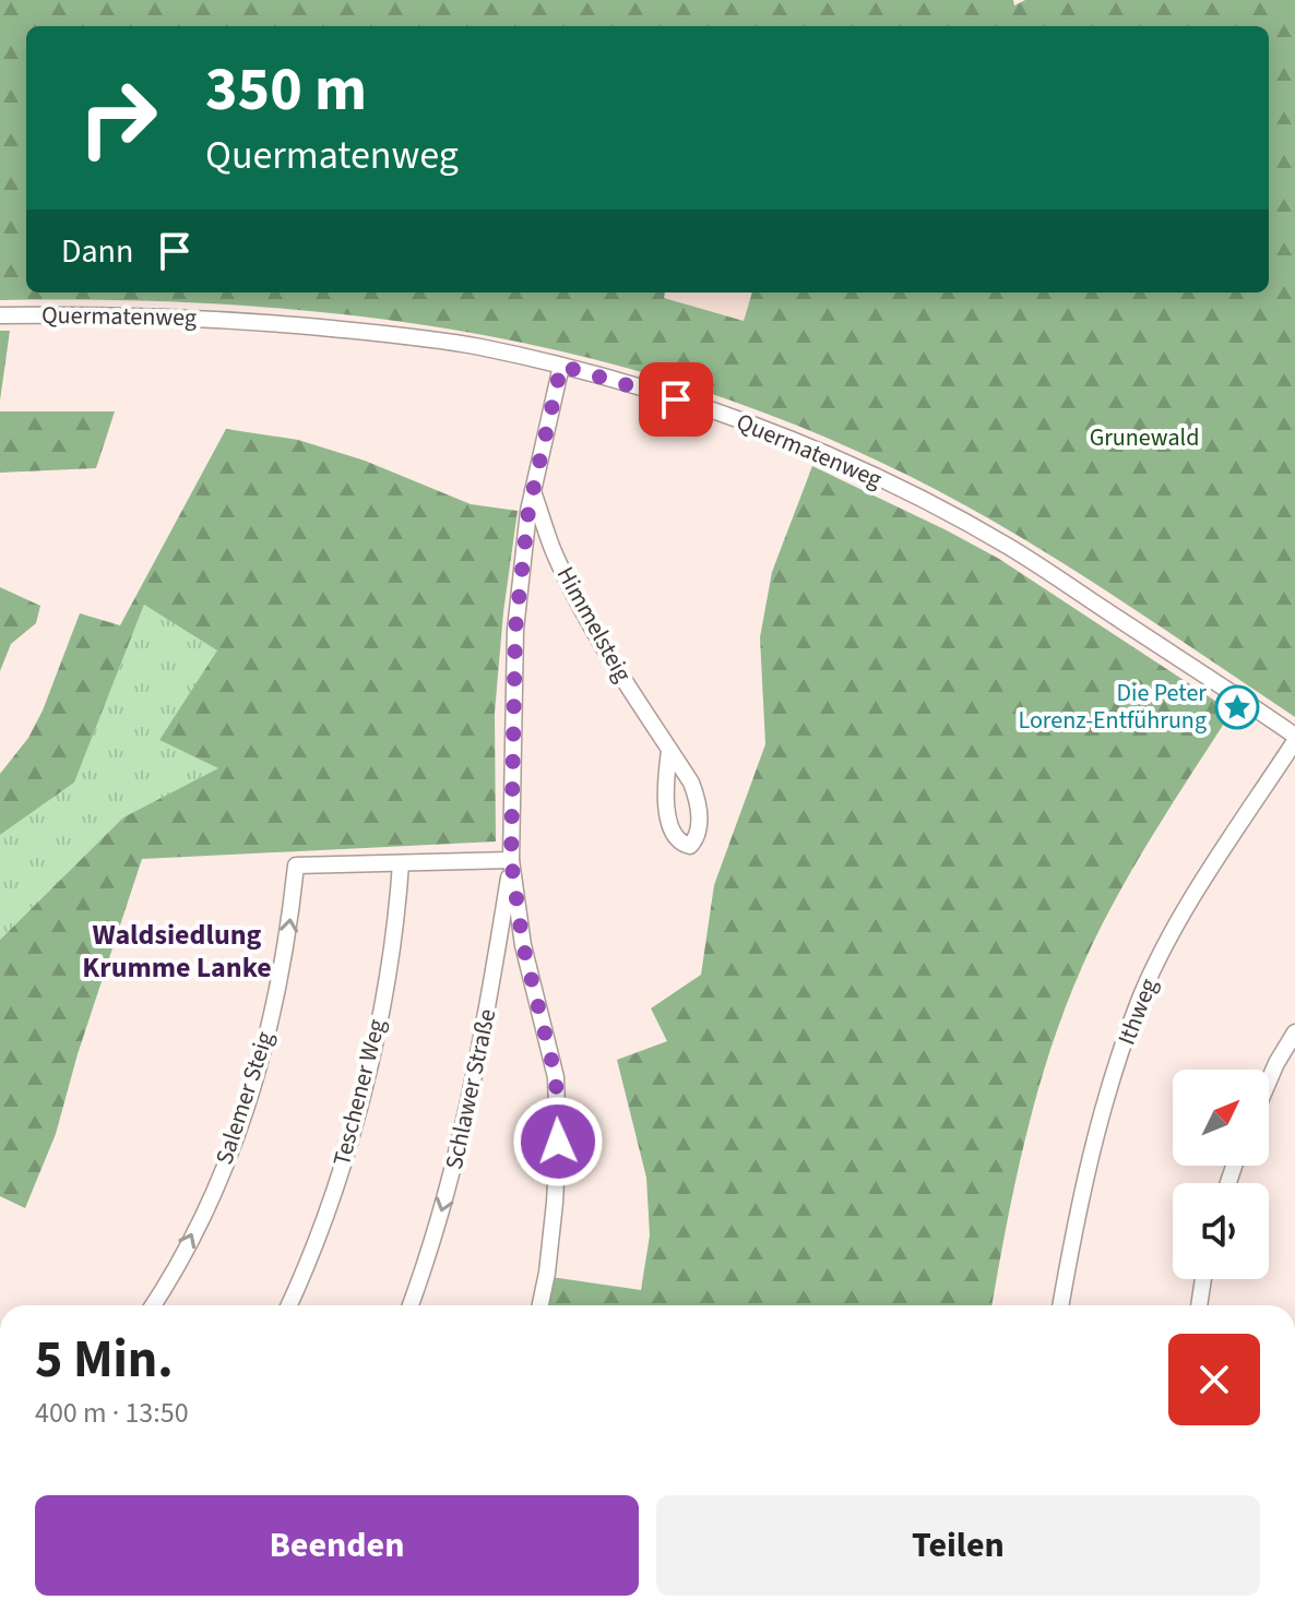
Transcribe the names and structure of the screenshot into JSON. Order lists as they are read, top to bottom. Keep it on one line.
{"streets":{"street":["Quermatenweg","Himmelsteig","Ithweg","Schlawer Straße","Teschener Weg","Salemer Steig"]},"crossings":[["Quermatenweg","Ithweg"],["Teschener Weg","Salemer Steig"]],"one_way":["Salemer Steig"],"districts":["Waldsiedlung Krumme Lanke"],"parks":["Grunewald"],"places":{"place":["Die Peter Lorenz-Entführung"]},"north":"top right","page":{"turn":["350 m","Quermatenweg"],"then":"Dann","heading":["5 Min.","400 m · 13:50"],"buttons":["Beenden","Teilen"]}}
